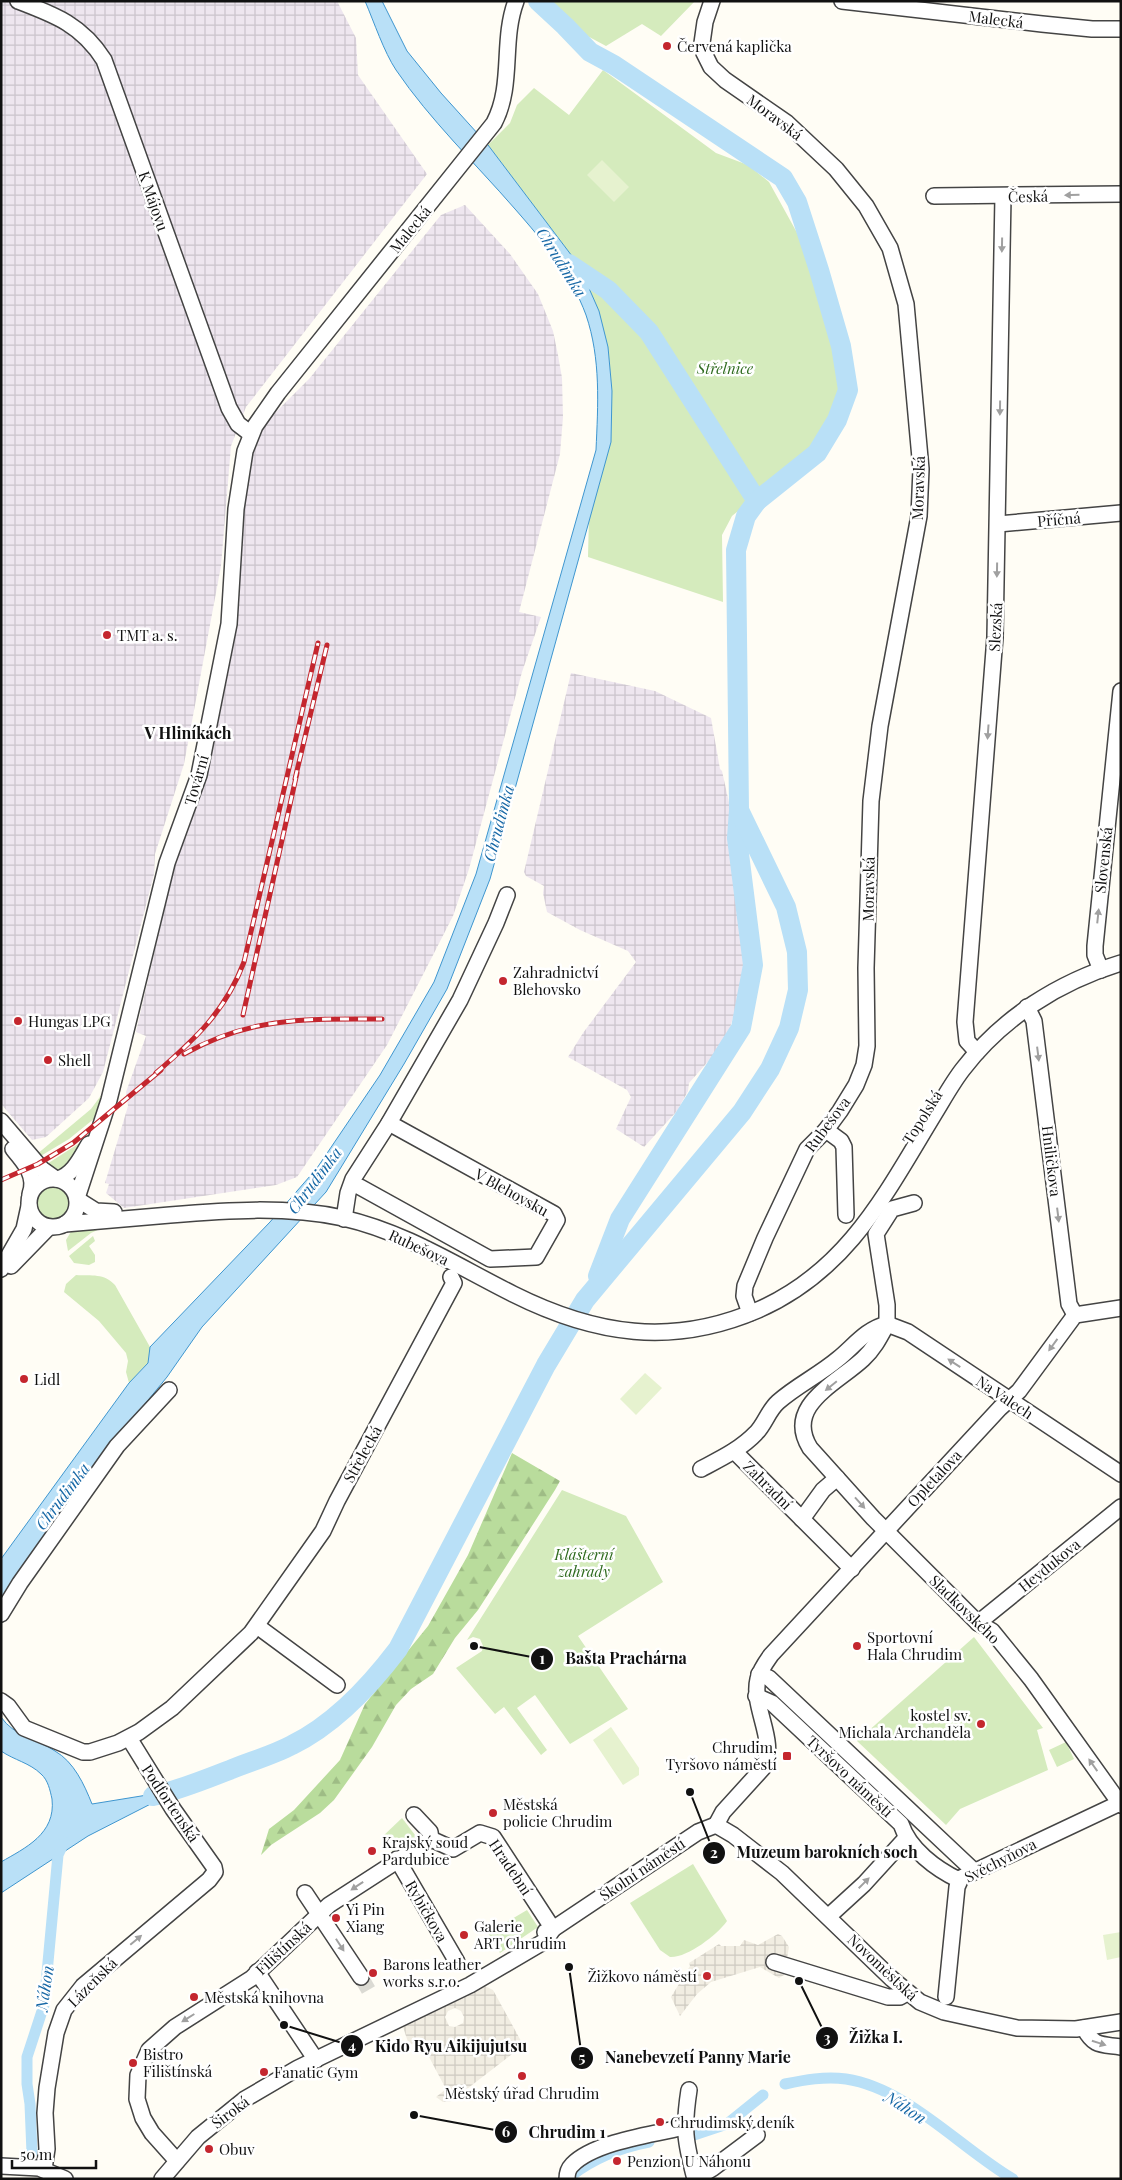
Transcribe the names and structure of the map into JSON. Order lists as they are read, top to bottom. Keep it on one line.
{"streets":{"street":["Malecká","Moravská","Česká","K Májovu","Příčná","Slezská","Tovární","Slovenská","Topolská","Rubešova","Hniličkova","V Blehovsku","Na Valech","Střelecká","Opletalova","Zahradní","Heydukova","Sladkovského","Tyršovo náměstí","Podfortenská","Svěchyňova","Hradební","Školní náměstí","Rybičkova","Filištínská","Novoměstská","Lázeňská","Široká"]},"crossings":[["Malecká","K Májovu"],["Malecká","Tovární"],["Moravská","Rubešova"],["Česká","Slezská"],["K Májovu","Tovární"],["Příčná","Slezská"],["Slezská","Topolská"],["Tovární","Rubešova"],["Slovenská","Topolská"],["Topolská","Rubešova"],["Topolská","Hniličkova"],["Hniličkova","Opletalova"],["Na Valech","Opletalova"],["Na Valech","Sladkovského"],["Střelecká","Podfortenská"],["Opletalova","Zahradní"],["Opletalova","Sladkovského"],["Opletalova","Tyršovo náměstí"],["Zahradní","Sladkovského"],["Heydukova","Sladkovského"],["Sladkovského","Svěchyňova"],["Tyršovo náměstí","Svěchyňova"],["Podfortenská","Lázeňská"],["Hradební","Školní náměstí"],["Hradební","Filištínská"],["Školní náměstí","Novoměstská"],["Školní náměstí","Široká"],["Rybičkova","Filištínská"],["Filištínská","Široká"]],"one_way":["Česká","Slezská","Slovenská","Hniličkova","Na Valech","Filištínská","Lázeňská"],"districts":["V Hliníkách"],"water":["Chrudimka","Náhon"],"parks":["Střelnice","Klášterní zahrady"],"places":{"other":["Červená kaplička","TMT a. s.","Zahradnictví Blehovsko","Hungas LPG","Shell","Lidl","Bašta Prachárna","Sportovní Hala Chrudim","kostel sv. Michala Archanděla","Muzeum barokních soch","Městská policie Chrudim","Krajský soud Pardubice","Yi Pin Xiang","Galerie ART Chrudim","Nanebevzetí Panny Marie","Barons leather works s.r.o.","Žižkovo náměstí","Žižka I.","Městská knihovna","Kido Ryu Aikijujutsu","Bistro Filištínská","Fanatic Gym","Městský úřad Chrudim","Chrudim 1","Chrudimský deník","Obuv","Penzion U Náhonu"],"transit":["Chrudim, Tyršovo náměstí"]},"scale_bar":"50 m"}
